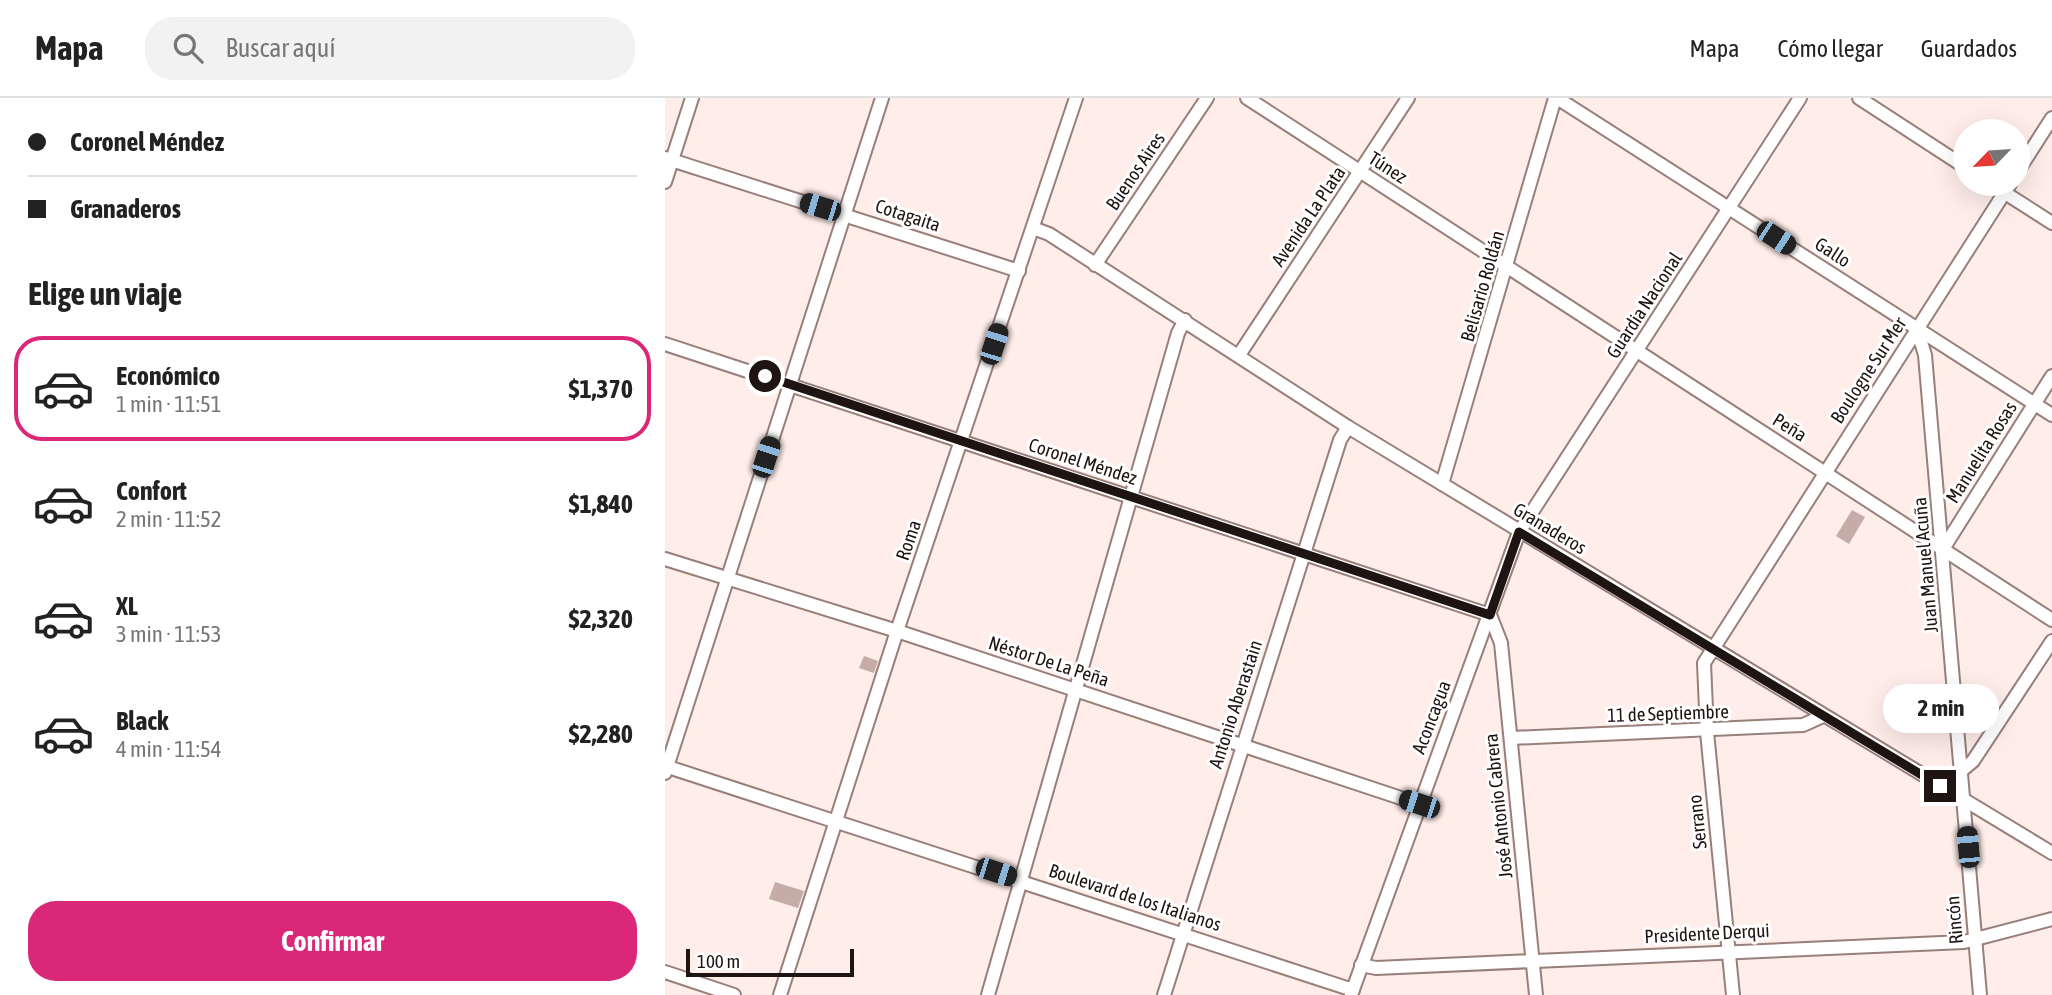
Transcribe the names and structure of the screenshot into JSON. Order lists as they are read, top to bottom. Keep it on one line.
{"streets":{"street":["Túnez","Buenos Aires","Cotagaita","Avenida La Plata","Gallo","Belisario Roldán","Guardia Nacional","Boulogne Sur Mer","Peña","Manuelita Rosas","Coronel Méndez","Granaderos","Roma","Juan Manuel Acuña","Néstor De La Peña","Antonio Aberastain","11 de Septiembre","Aconcagua","José Antonio Cabrera","Serrano","Boulevard de los Italianos","Rincón","Presidente Derqui"]},"crossings":[["Túnez","Avenida La Plata"],["Túnez","Belisario Roldán"],["Túnez","Peña"],["Buenos Aires","Granaderos"],["Cotagaita","Roma"],["Avenida La Plata","Granaderos"],["Gallo","Belisario Roldán"],["Gallo","Guardia Nacional"],["Gallo","Boulogne Sur Mer"],["Gallo","Manuelita Rosas"],["Gallo","Juan Manuel Acuña"],["Belisario Roldán","Peña"],["Belisario Roldán","Granaderos"],["Guardia Nacional","Peña"],["Guardia Nacional","Granaderos"],["Guardia Nacional","Aconcagua"],["Boulogne Sur Mer","Peña"],["Boulogne Sur Mer","Granaderos"],["Boulogne Sur Mer","Juan Manuel Acuña"],["Boulogne Sur Mer","Serrano"],["Peña","Manuelita Rosas"],["Peña","Juan Manuel Acuña"],["Manuelita Rosas","Juan Manuel Acuña"],["Coronel Méndez","Roma"],["Coronel Méndez","Antonio Aberastain"],["Coronel Méndez","Aconcagua"],["Coronel Méndez","José Antonio Cabrera"],["Granaderos","Roma"],["Granaderos","Juan Manuel Acuña"],["Granaderos","Antonio Aberastain"],["Granaderos","11 de Septiembre"],["Granaderos","Aconcagua"],["Granaderos","Serrano"],["Granaderos","Rincón"],["Roma","Néstor De La Peña"],["Roma","Boulevard de los Italianos"],["Juan Manuel Acuña","Rincón"],["Néstor De La Peña","Antonio Aberastain"],["Néstor De La Peña","Aconcagua"],["Antonio Aberastain","Boulevard de los Italianos"],["11 de Septiembre","José Antonio Cabrera"],["11 de Septiembre","Serrano"],["Aconcagua","José Antonio Cabrera"],["Aconcagua","Boulevard de los Italianos"],["Aconcagua","Presidente Derqui"],["José Antonio Cabrera","Presidente Derqui"],["Serrano","Presidente Derqui"],["Rincón","Presidente Derqui"]],"scale_bar":"100 m","north":"bottom left","page":{"header":"Mapa","search":"Buscar aquí","nav":["Mapa","Cómo llegar","Guardados"],"banner":["Coronel Méndez","Granaderos"],"heading":"Elige un viaje","list":[{"name":"Económico","note":"1 min · 11:51","value":"$1,370"},{"name":"Confort","note":"2 min · 11:52","value":"$1,840"},{"name":"XL","note":"3 min · 11:53","value":"$2,320"},{"name":"Black","note":"4 min · 11:54","value":"$2,280"}],"bubble":"2 min","buttons":"Confirmar","scale":"100 m"}}
